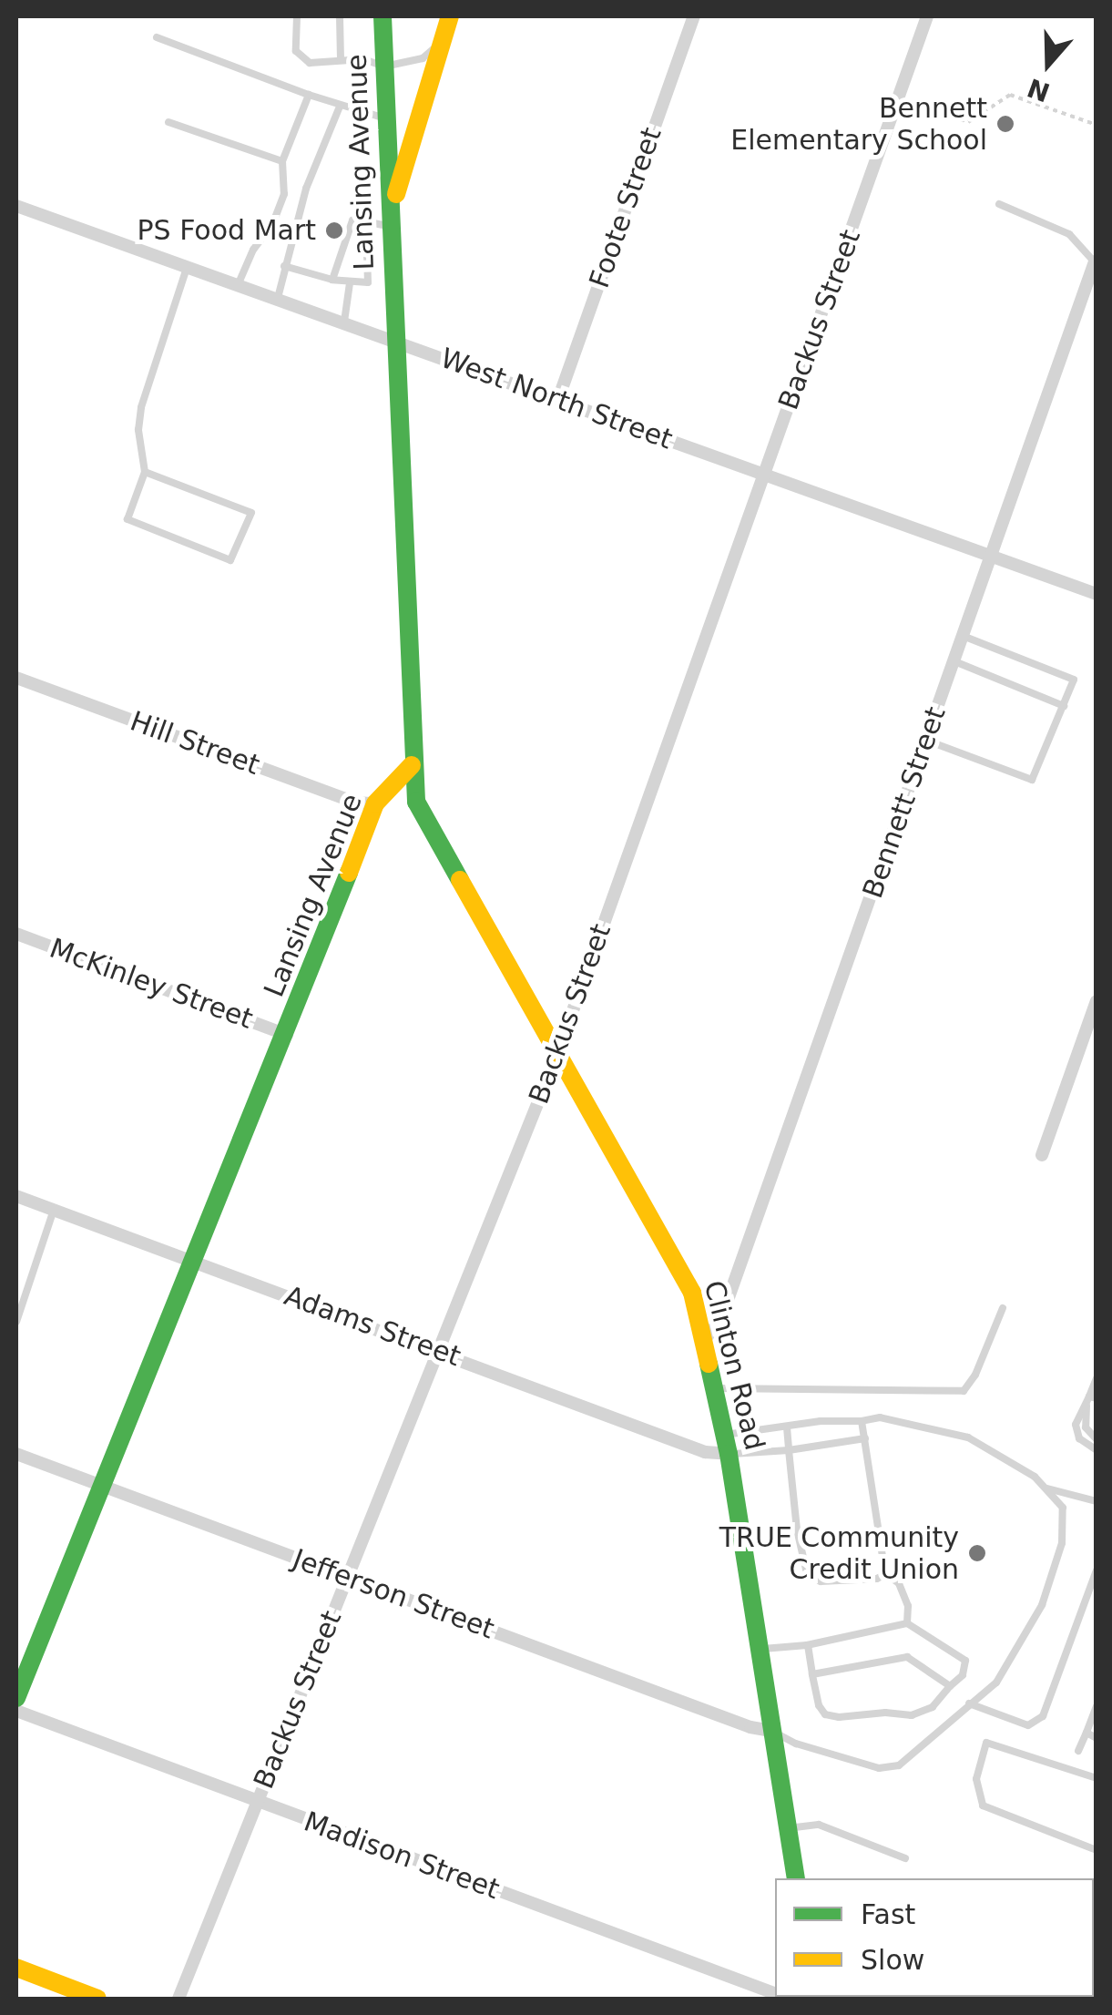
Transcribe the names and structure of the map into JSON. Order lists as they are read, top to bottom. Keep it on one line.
{"streets":{"main road":["Lansing Avenue","Clinton Road"],"street":["Foote Street","Backus Street","West North Street","Hill Street","Bennett Street","McKinley Street","Adams Street","Jefferson Street","Madison Street"]},"crossings":[["Lansing Avenue","West North Street"],["Lansing Avenue","Hill Street"],["Lansing Avenue","McKinley Street"],["Lansing Avenue","Adams Street"],["Lansing Avenue","Clinton Road"],["Lansing Avenue","Jefferson Street"],["Foote Street","West North Street"],["Backus Street","West North Street"],["Backus Street","Adams Street"],["Backus Street","Clinton Road"],["Backus Street","Jefferson Street"],["Backus Street","Madison Street"],["West North Street","Bennett Street"],["Bennett Street","Clinton Road"],["Adams Street","Clinton Road"],["Clinton Road","Jefferson Street"]],"places":["Bennett Elementary School","PS Food Mart","TRUE Community Credit Union"],"legend":["Fast","Slow"],"north":"bottom"}
